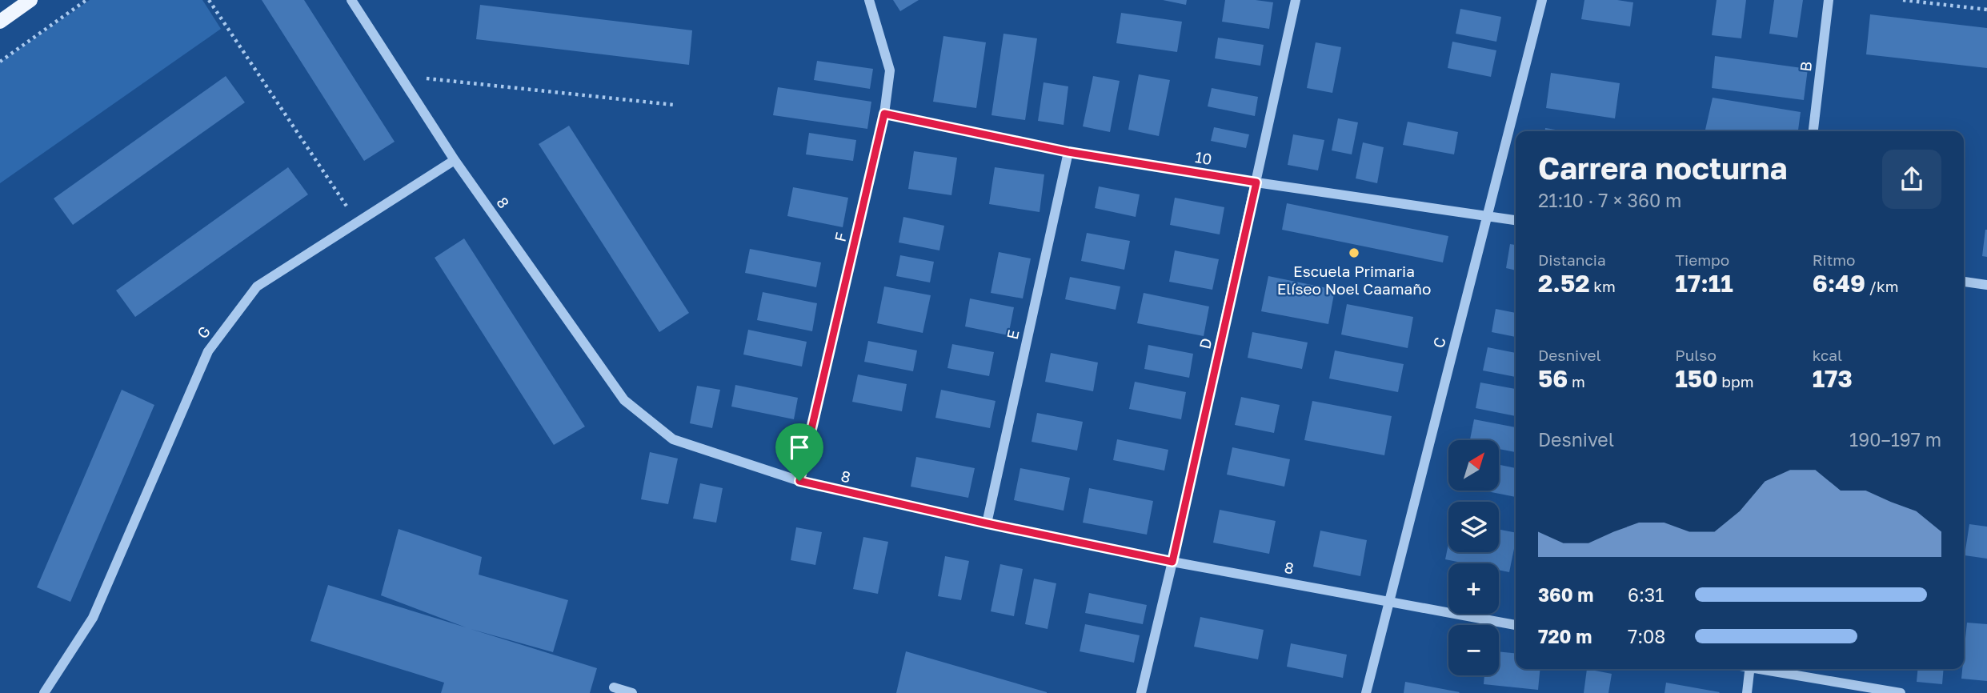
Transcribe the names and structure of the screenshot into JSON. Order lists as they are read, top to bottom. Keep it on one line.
{"streets":{"street":["B","10","8","F","G","E","C","D"]},"crossings":[["10","F"],["10","E"],["10","C"],["10","D"],["8","F"],["8","G"],["8","E"],["8","C"],["8","D"]],"places":["Escuela Primaria Elíseo Noel Caamaño"],"north":"top right","page":{"heading":["Carrera nocturna","21:10 · 7 × 360 m"],"stats":[["Distancia","2.52 km"],["Tiempo","17:11"],["Ritmo","6:49 /km"],["Desnivel","56 m"],["Pulso","150 bpm"],["kcal","173"]],"chart":["Desnivel","190–197 m"],"map_buttons":["+","−"],"list":[{"name":"360 m","note":"6:31"},{"name":"720 m","note":"7:08"}]}}
